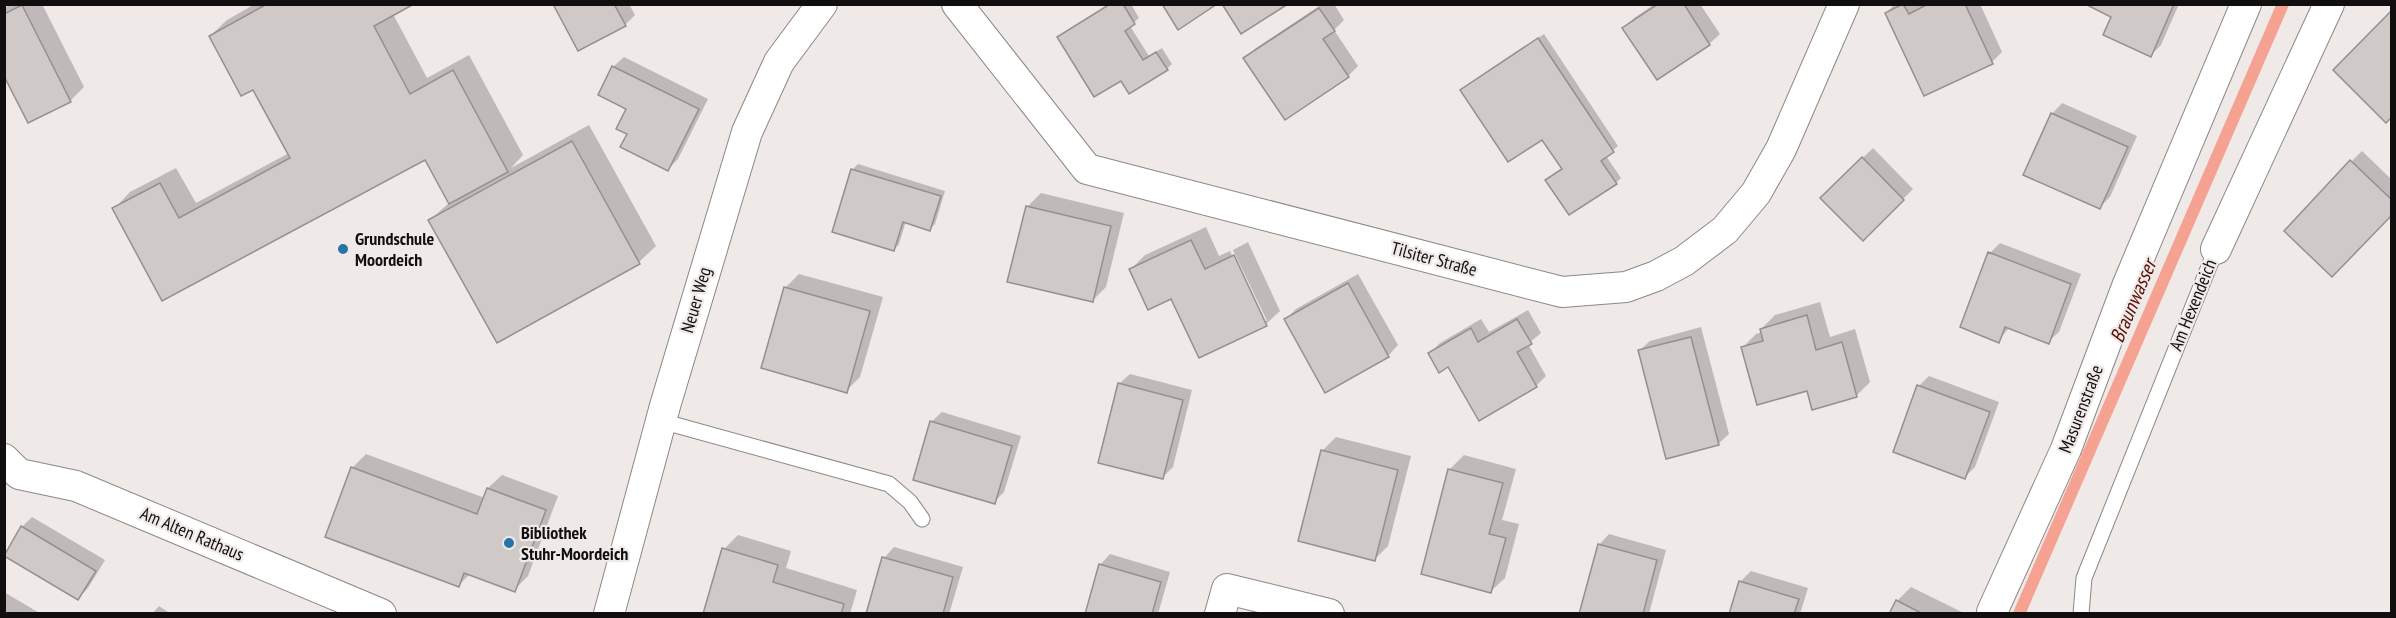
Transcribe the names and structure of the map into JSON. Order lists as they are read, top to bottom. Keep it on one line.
{"streets":{"street":["Tilsiter Straße","Neuer Weg","Am Hexendeich","Masurenstraße","Am Alten Rathaus"]},"water":["Braunwasser"],"places":["Grundschule Moordeich","Bibliothek Stuhr-Moordeich"]}
